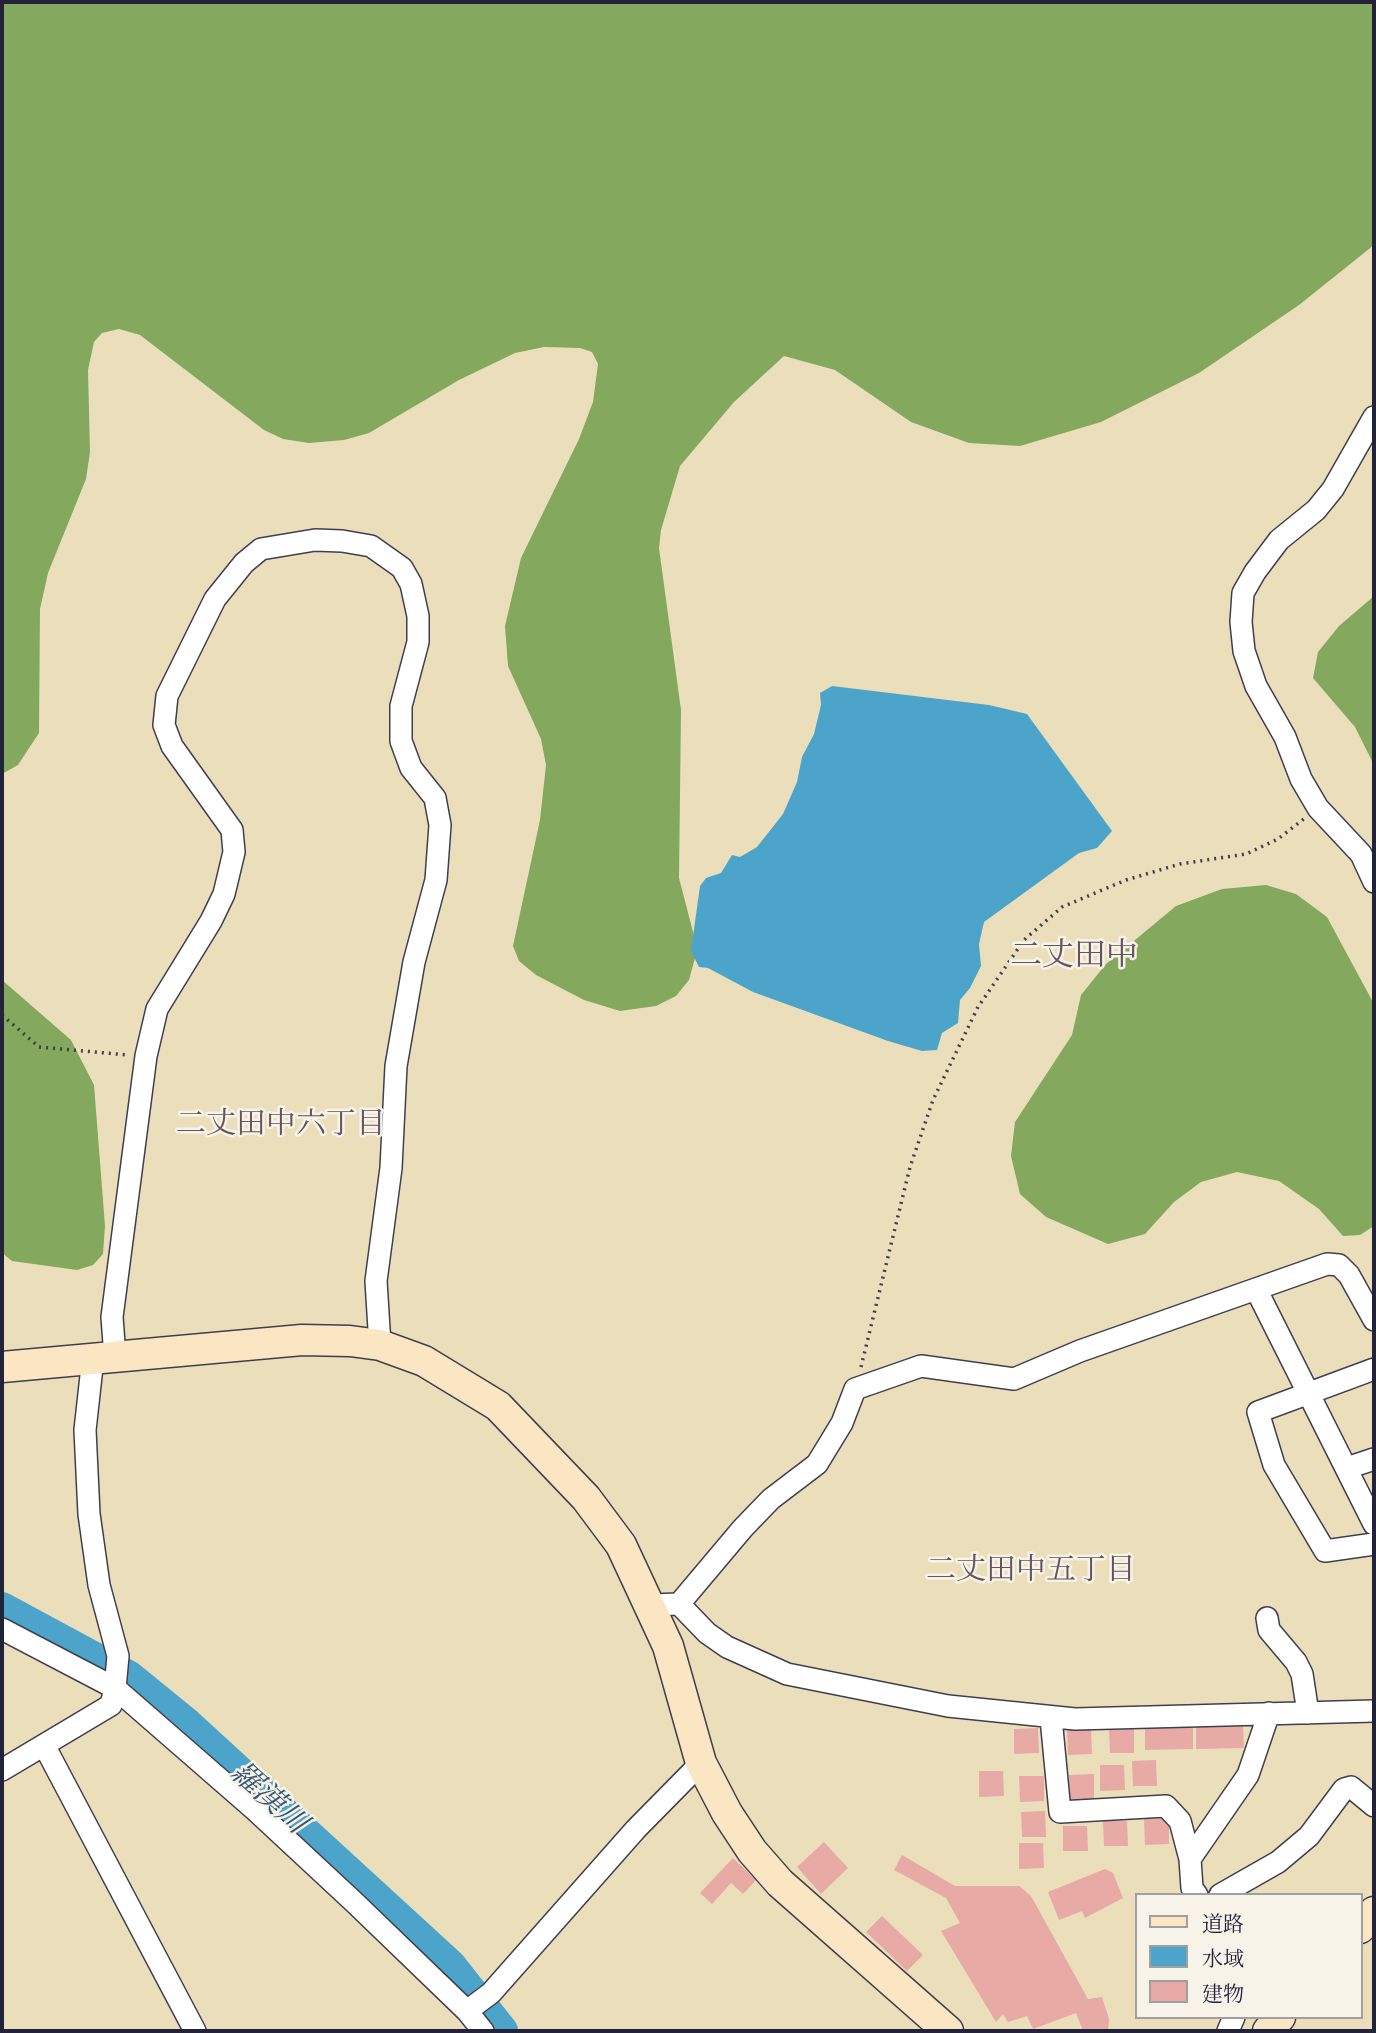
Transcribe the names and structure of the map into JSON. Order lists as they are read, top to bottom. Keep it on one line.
{"districts":["二丈田中","二丈田中六丁目","二丈田中五丁目"],"water":["羅漢川"],"legend":["道路","水域","建物"]}
